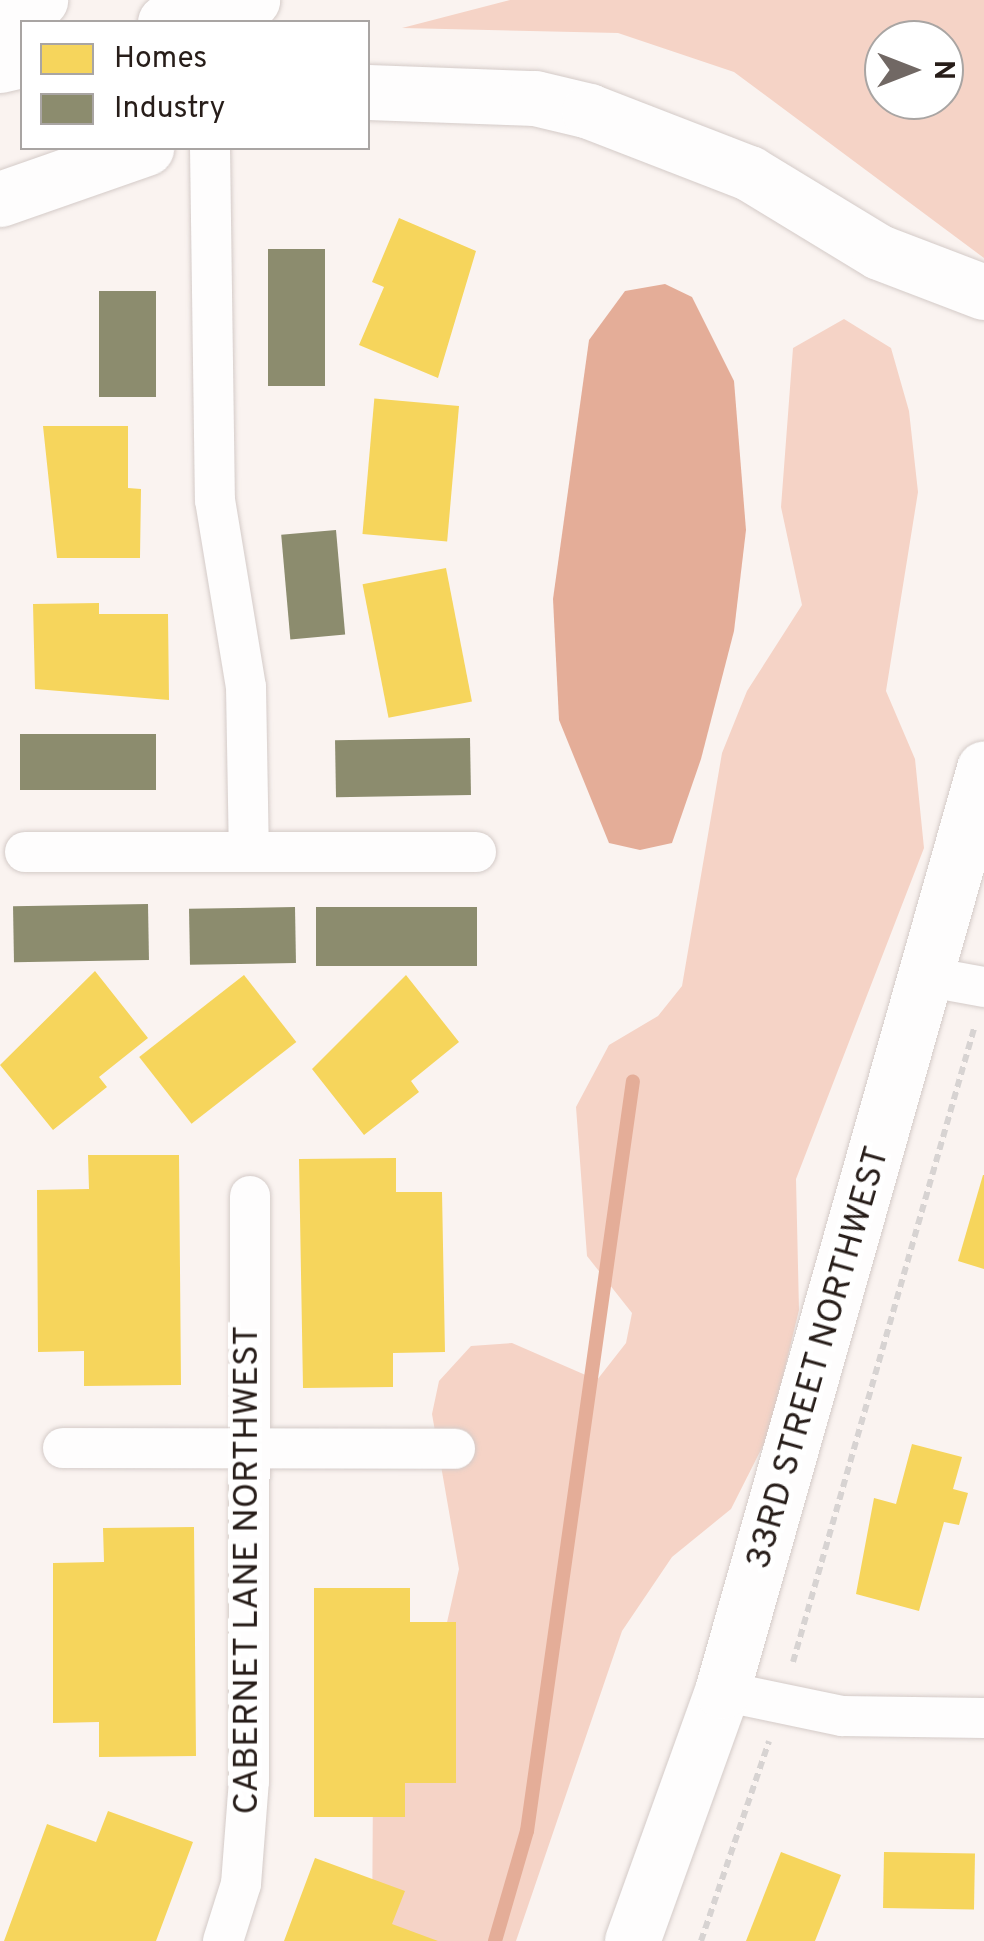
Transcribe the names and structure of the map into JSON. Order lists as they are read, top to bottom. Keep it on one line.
{"streets":{"main road":["33RD STREET NORTHWEST"],"street":["CABERNET LANE NORTHWEST"]},"legend":["Homes","Industry"],"north":"right"}
